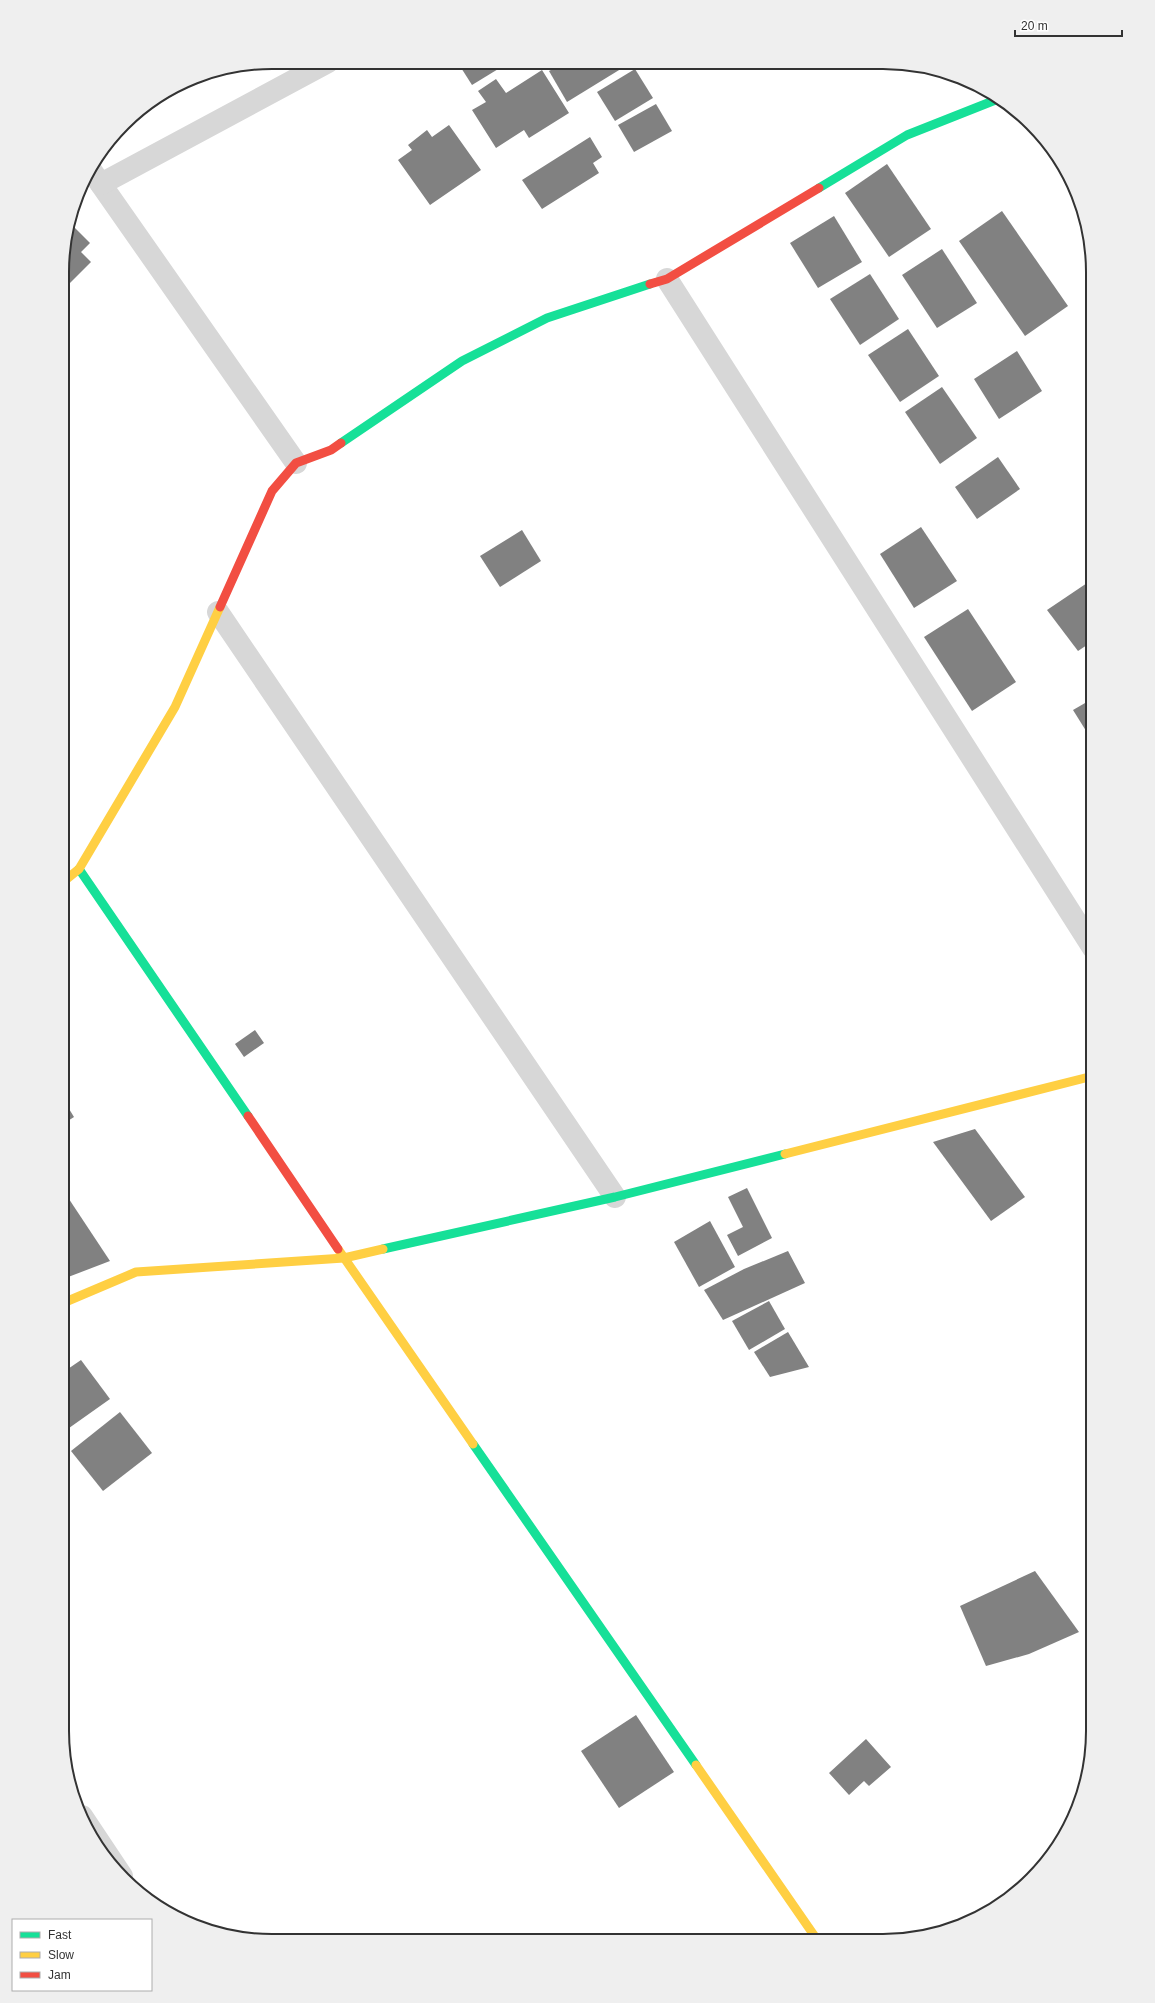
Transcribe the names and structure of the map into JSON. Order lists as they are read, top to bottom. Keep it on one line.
{"legend":["Fast","Slow","Jam"],"scale_bar":"20 m"}
